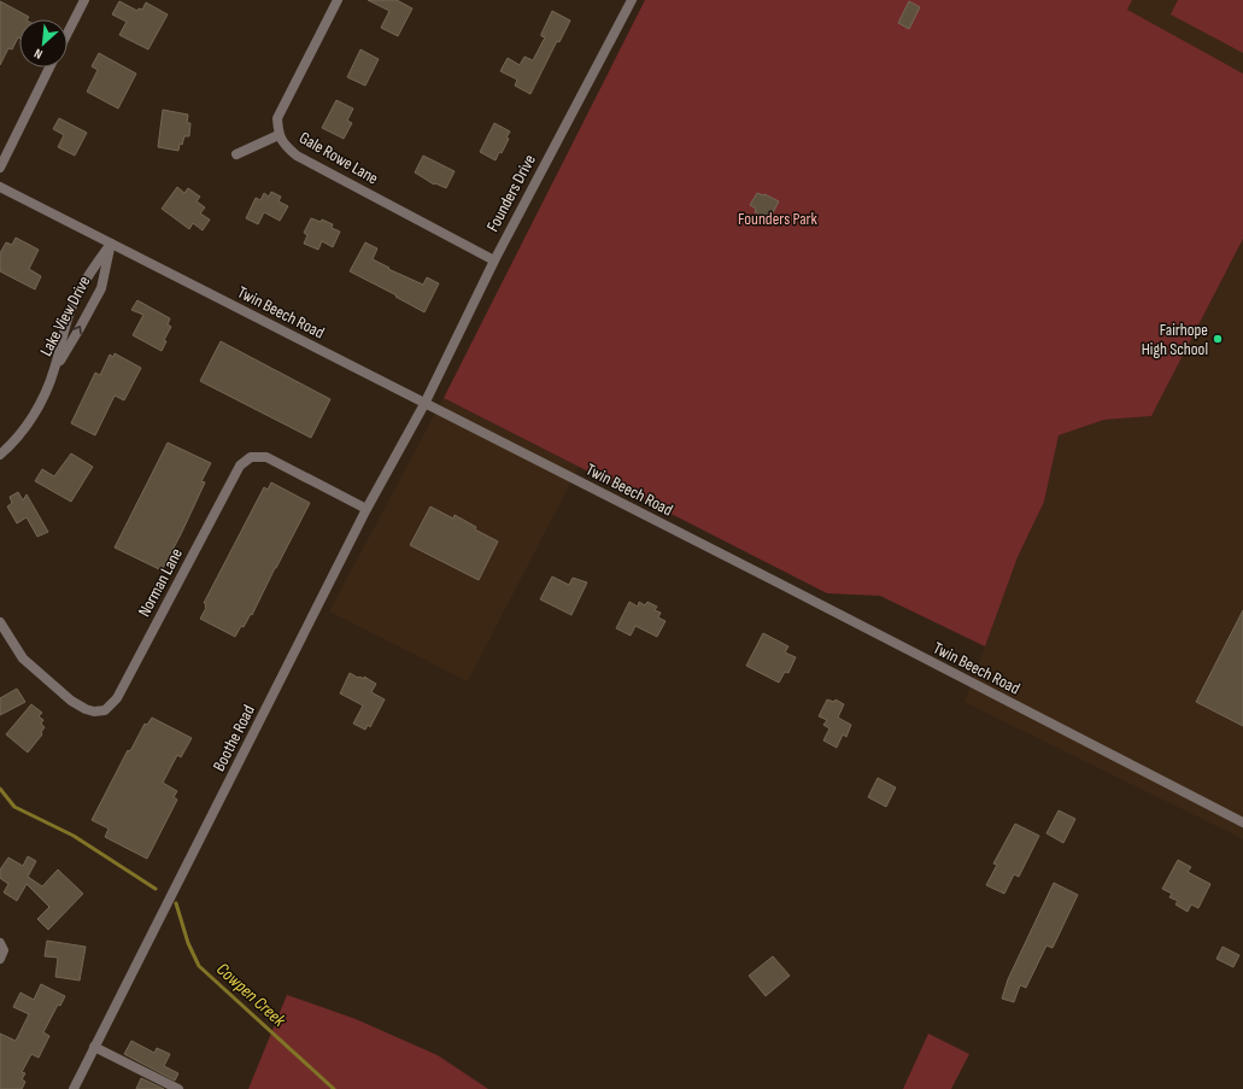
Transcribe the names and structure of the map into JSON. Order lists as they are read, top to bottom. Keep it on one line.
{"streets":{"street":["Gale Rowe Lane","Founders Drive","Twin Beech Road","Lake View Drive","Norman Lane","Boothe Road"]},"crossings":[["Gale Rowe Lane","Founders Drive"],["Founders Drive","Twin Beech Road"],["Founders Drive","Boothe Road"],["Twin Beech Road","Lake View Drive"],["Twin Beech Road","Boothe Road"],["Norman Lane","Boothe Road"]],"water":["Cowpen Creek"],"parks":["Founders Park"],"places":["Fairhope High School"],"north":"bottom left"}
